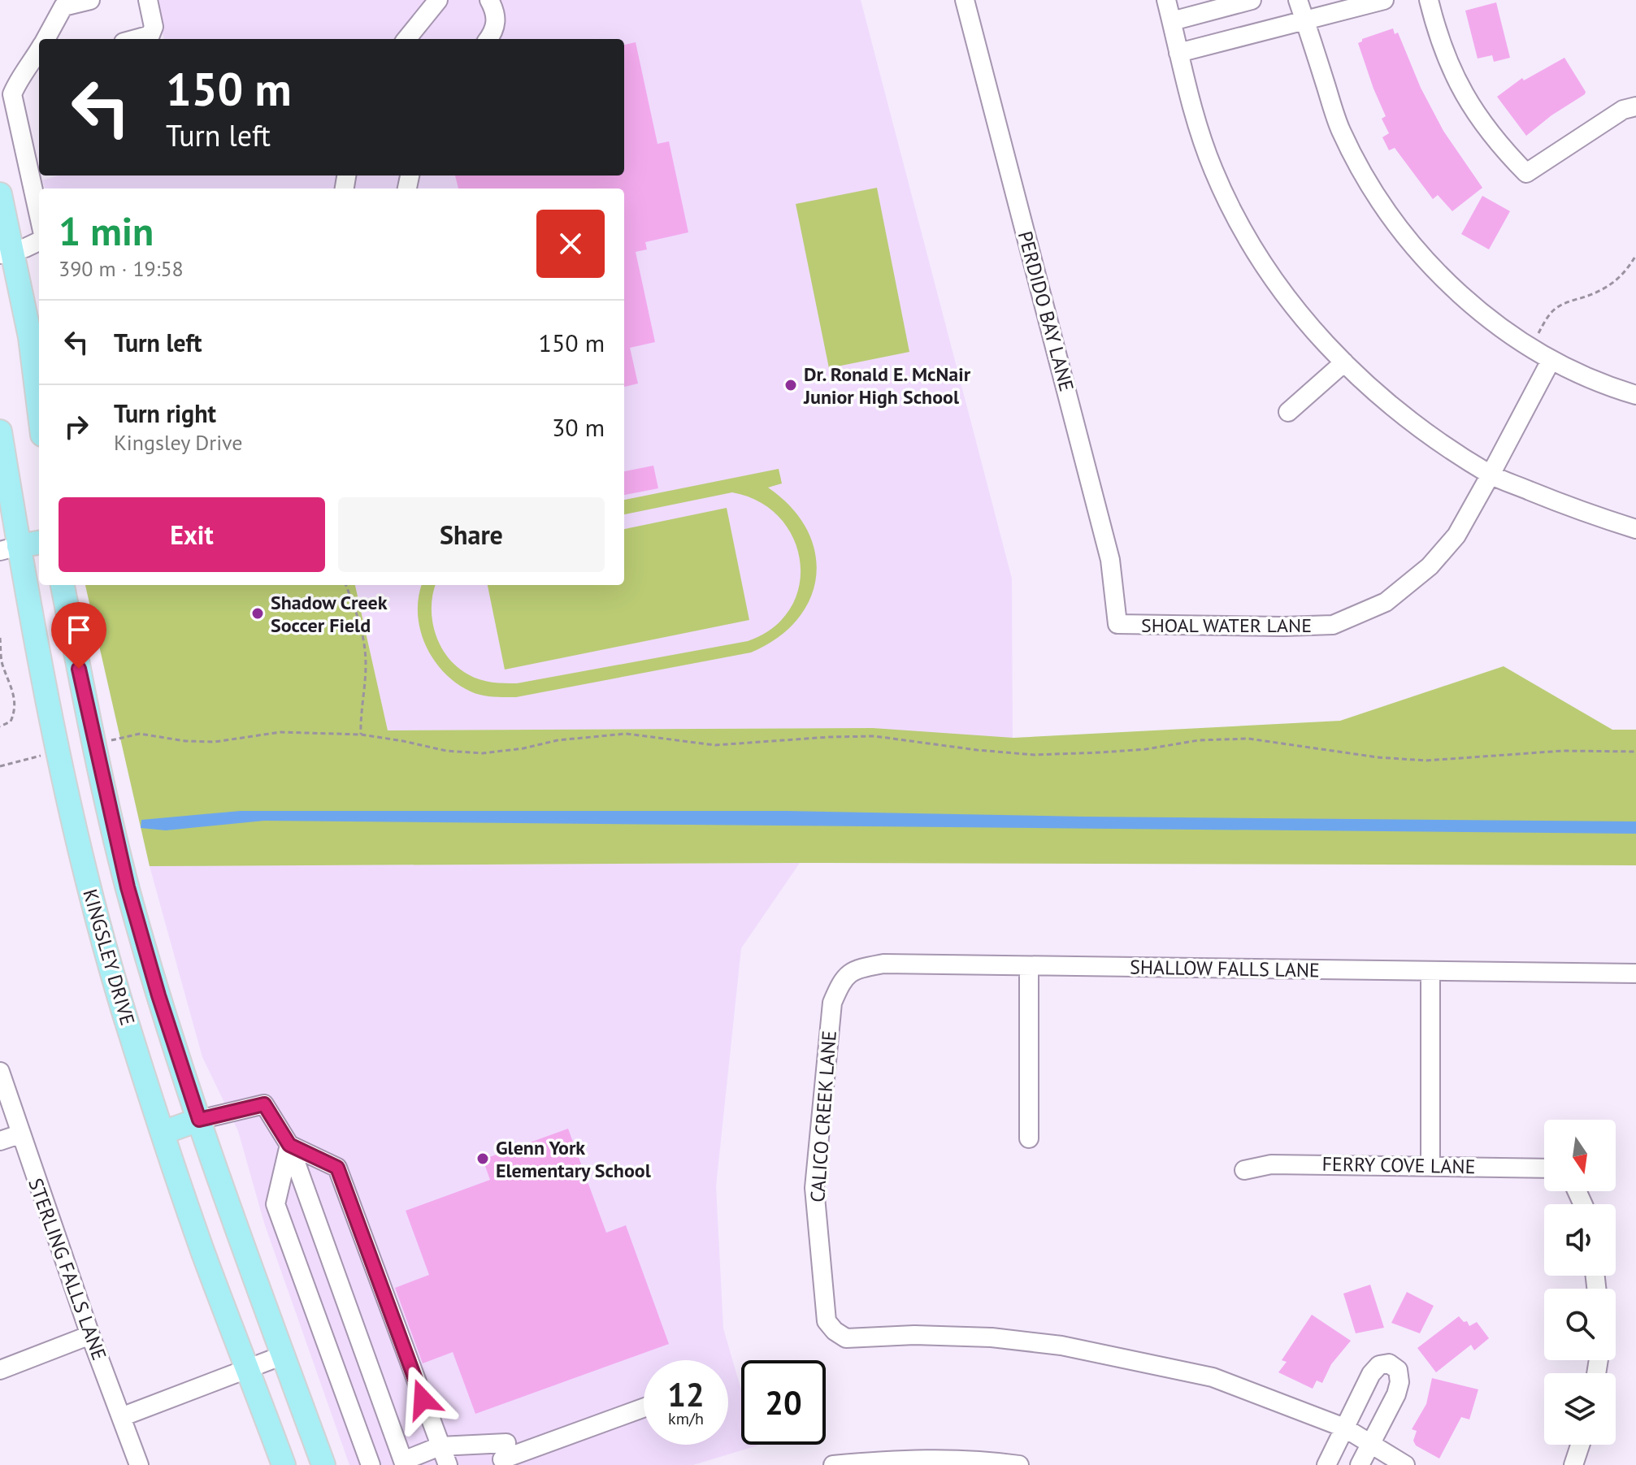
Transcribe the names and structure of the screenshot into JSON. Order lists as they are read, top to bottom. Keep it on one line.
{"streets":{"main road":["KINGSLEY DRIVE"],"street":["PERDIDO BAY LANE","SHOAL WATER LANE","SHALLOW FALLS LANE","CALICO CREEK LANE","FERRY COVE LANE","STERLING FALLS LANE"]},"crossings":[["PERDIDO BAY LANE","SHOAL WATER LANE"],["SHALLOW FALLS LANE","CALICO CREEK LANE"]],"places":["Dr. Ronald E. McNair Junior High School","Shadow Creek Soccer Field","Glenn York Elementary School"],"north":"bottom","page":{"turn":["150 m","Turn left"],"heading":["1 min","390 m · 19:58"],"list":[{"name":"Turn left","value":"150 m"},{"name":"Turn right","note":"Kingsley Drive","value":"30 m"}],"buttons":["Exit","Share"],"speed":"12 km/h","limit":"20"}}
